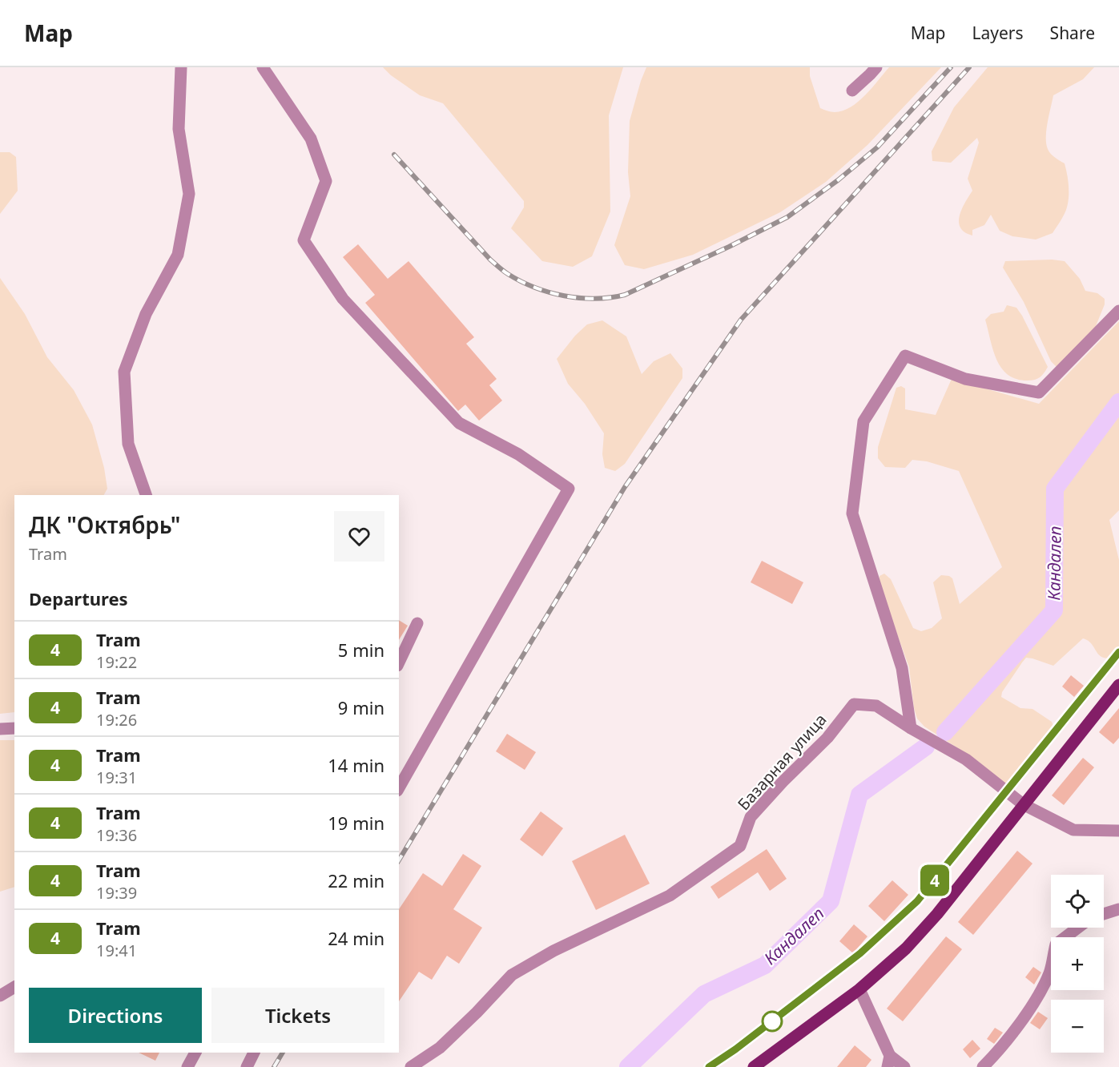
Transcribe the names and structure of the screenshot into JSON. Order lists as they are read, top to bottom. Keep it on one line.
{"streets":{"street":["Базарная улица"]},"water":["Кандалеп"],"lines":["tram line 4"],"page":{"header":"Map","nav":["Map","Layers","Share"],"on_map":"4","heading":[["ДК \"Октябрь\"","Tram"],"Departures"],"list":[{"mark":"4","name":"Tram","note":"19:22","value":"5 min"},{"mark":"4","name":"Tram","note":"19:26","value":"9 min"},{"mark":"4","name":"Tram","note":"19:31","value":"14 min"},{"mark":"4","name":"Tram","note":"19:36","value":"19 min"},{"mark":"4","name":"Tram","note":"19:39","value":"22 min"},{"mark":"4","name":"Tram","note":"19:41","value":"24 min"}],"map_buttons":["+","−"],"buttons":["Directions","Tickets"]}}
